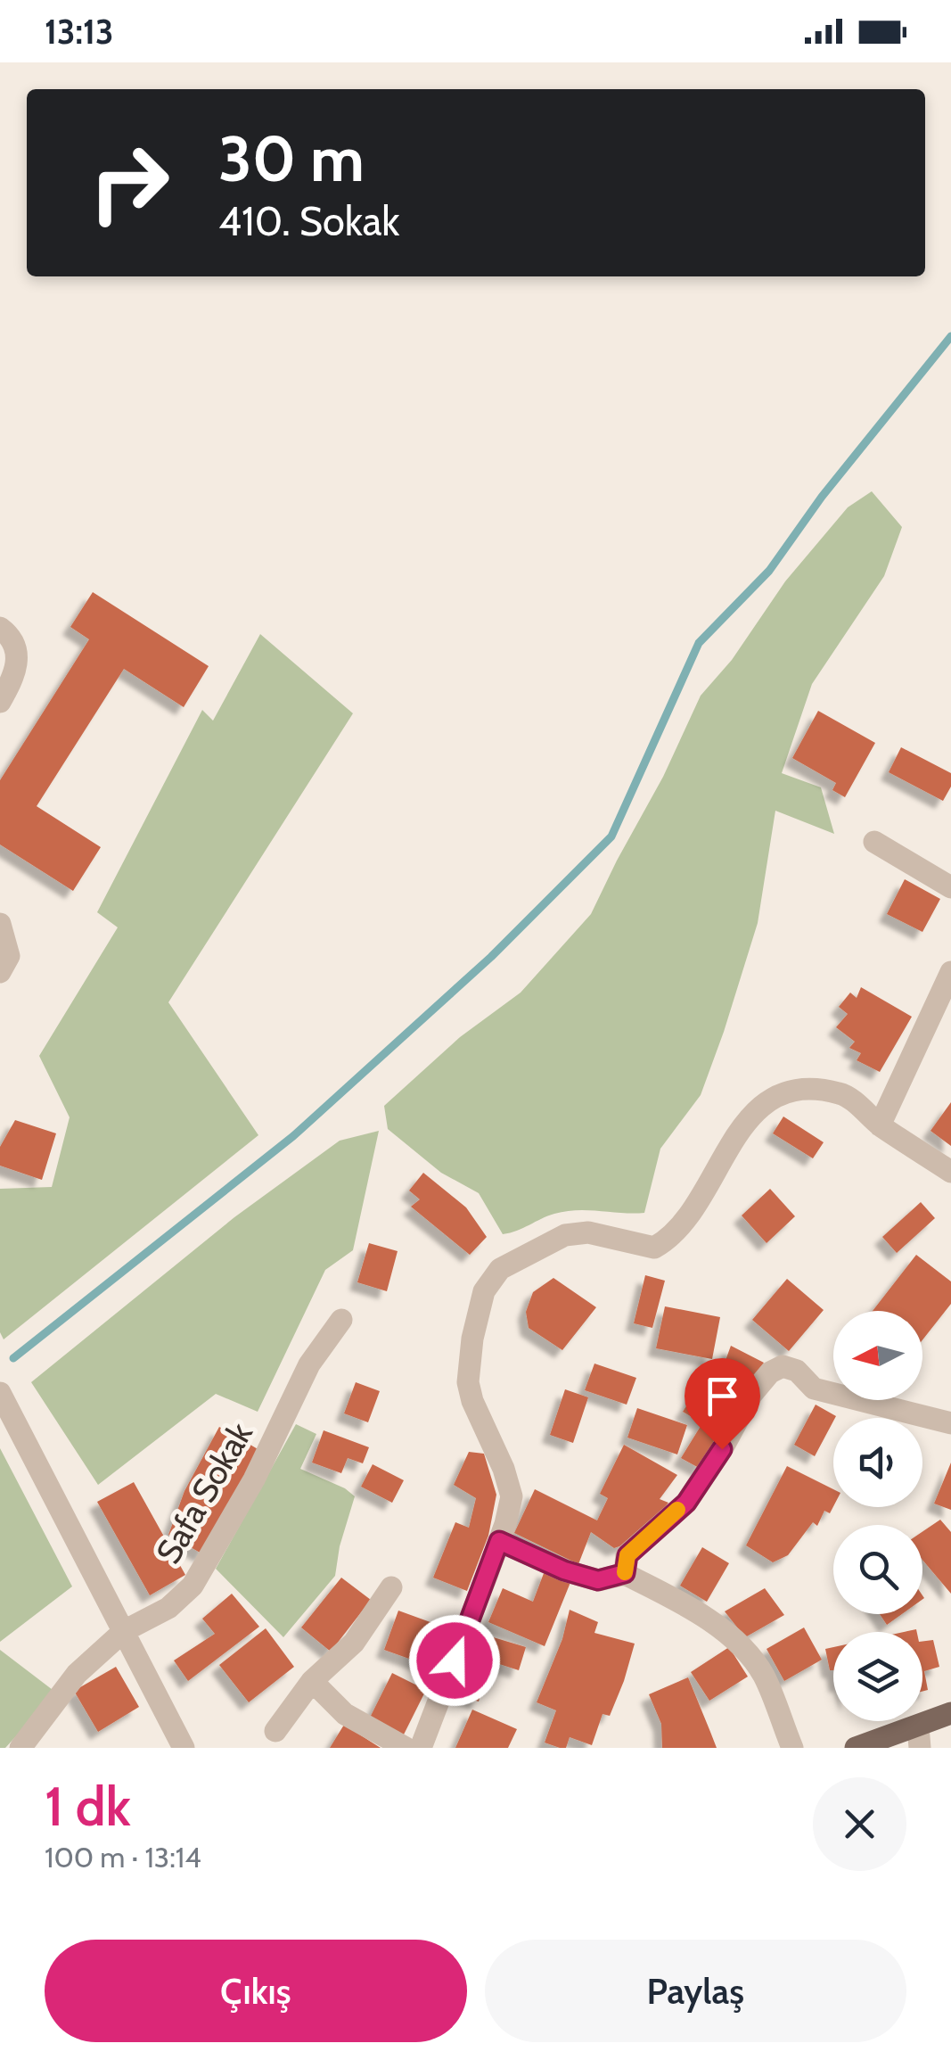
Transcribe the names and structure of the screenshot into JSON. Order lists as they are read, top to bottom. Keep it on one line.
{"streets":{"street":["Safa Sokak"]},"north":"left","page":{"status":"13:13","turn":["30 m","410. Sokak"],"heading":["1 dk","100 m · 13:14"],"buttons":["Çıkış","Paylaş"]}}
